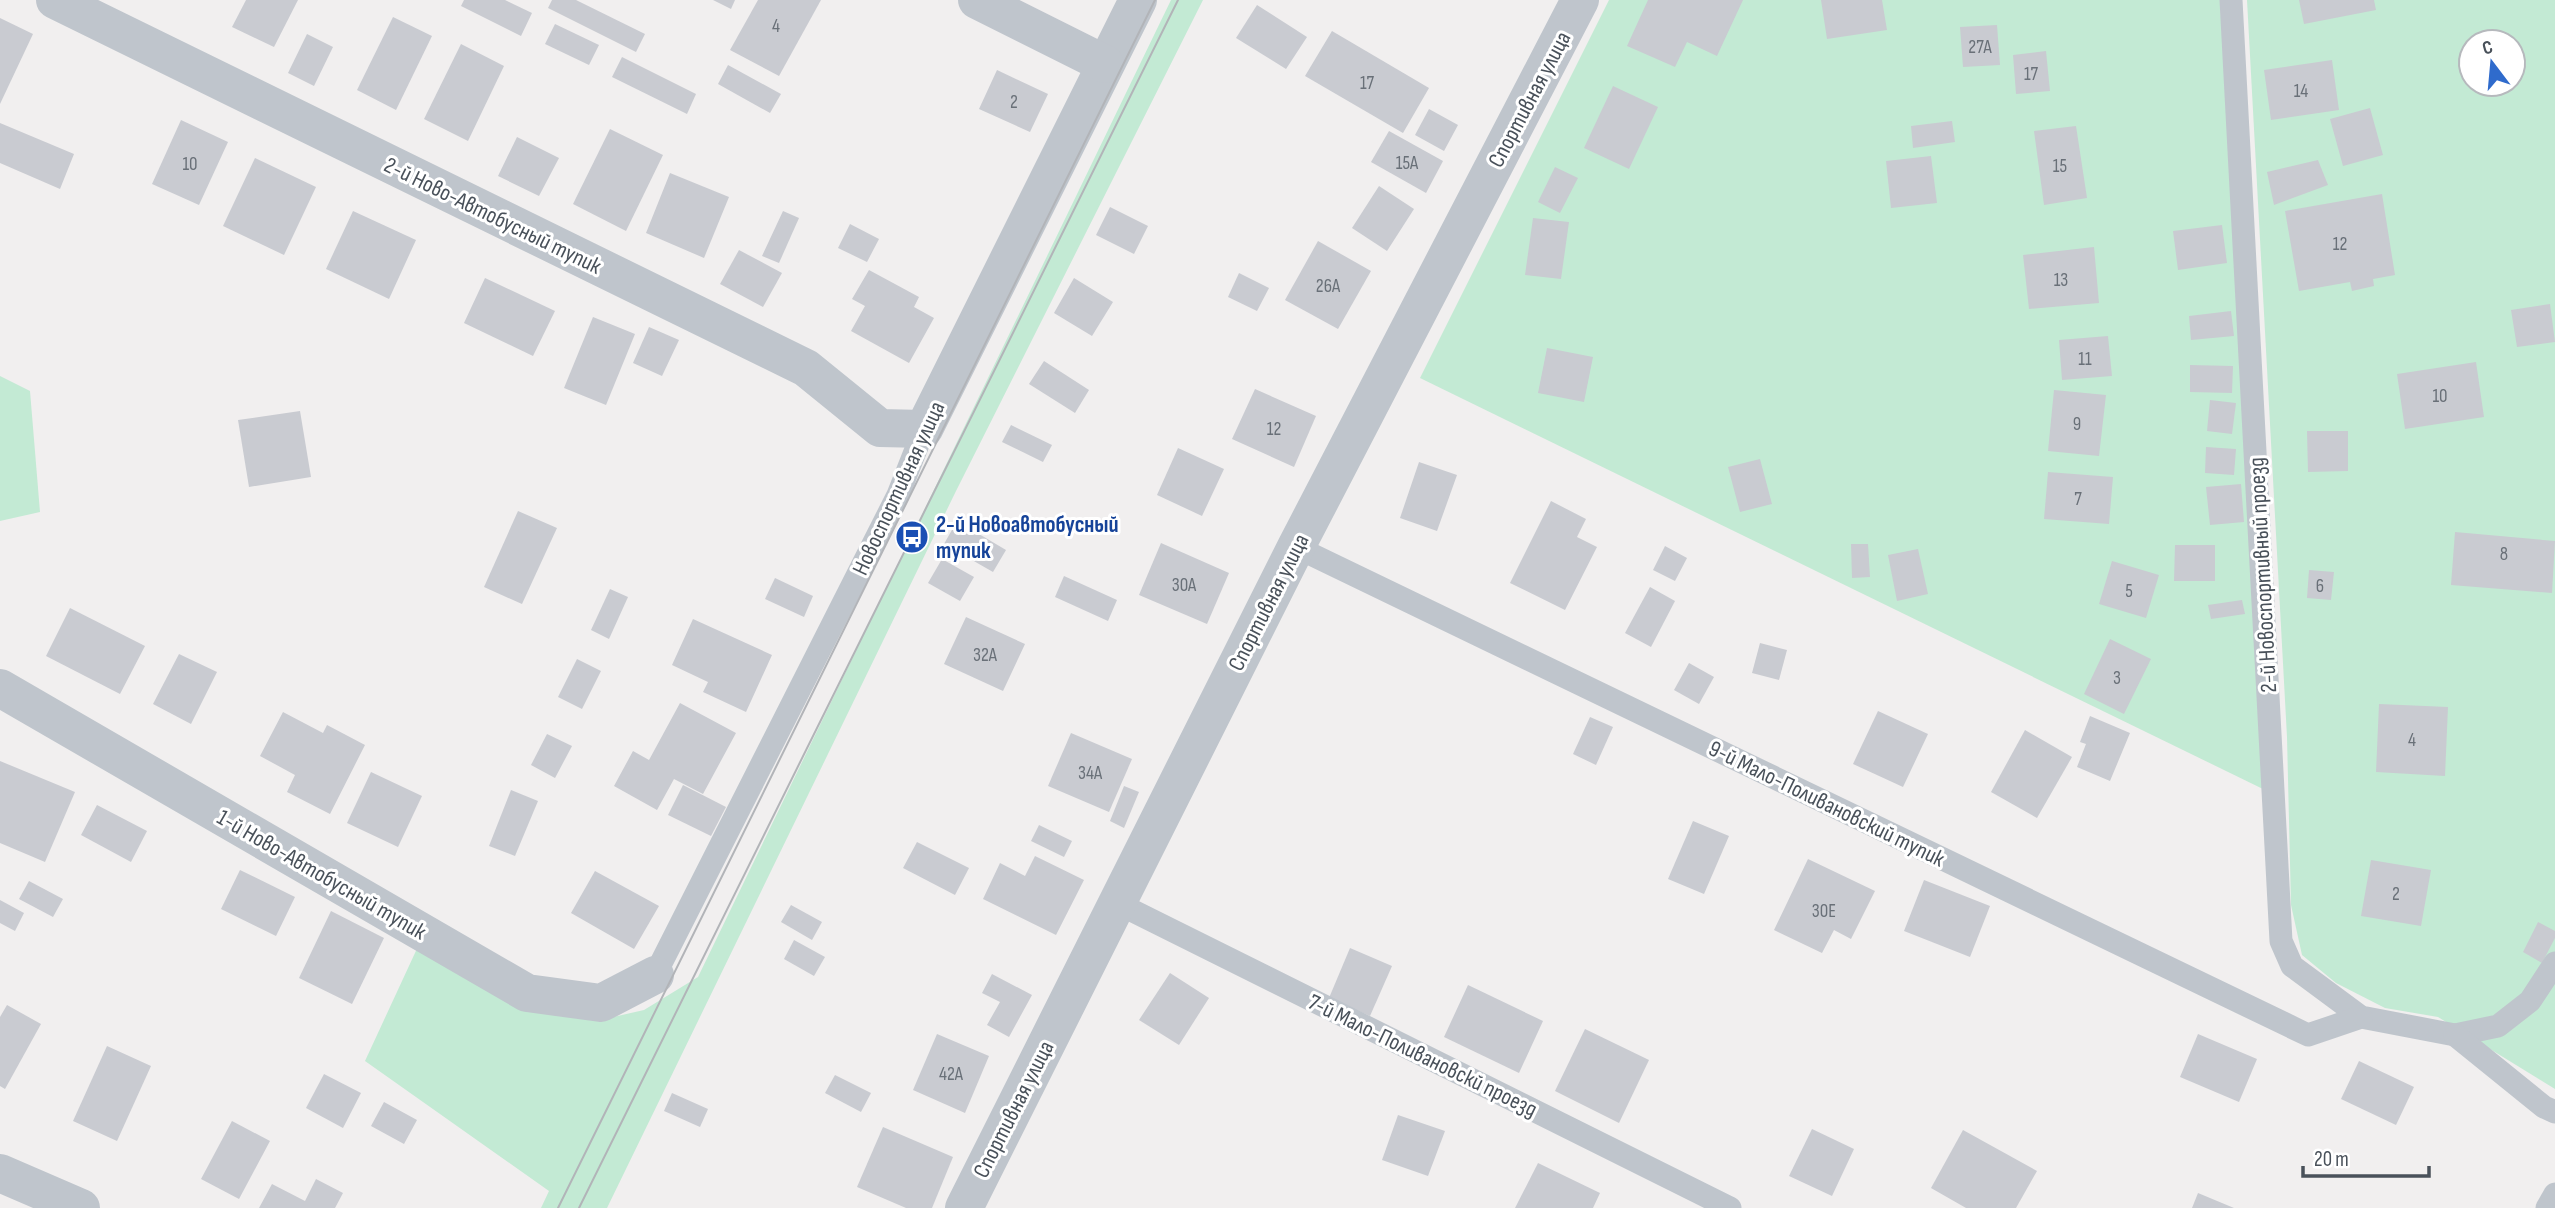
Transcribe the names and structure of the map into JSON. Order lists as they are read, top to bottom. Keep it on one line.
{"streets":{"street":["Спортивная улица","2-й Ново-Автобусный тупик","Новоспортивная улица","1-й Ново-Автобусный тупик"],"lane":["2-й Новоспортивный проезд","9-й Мало-Поливановский тупик","7-й Мало-Поливановскй проезд"]},"crossings":[["Спортивная улица","9-й Мало-Поливановский тупик"],["Спортивная улица","7-й Мало-Поливановскй проезд"],["2-й Ново-Автобусный тупик","Новоспортивная улица"],["Новоспортивная улица","1-й Ново-Автобусный тупик"],["2-й Новоспортивный проезд","9-й Мало-Поливановский тупик"]],"places":{"bus stop":["2-й Новоавтобусный тупик"]},"house_numbers":["4","27А","17","17","14","2","15А","10","15","12","13","26А","11","10","9","12","7","8","30А","6","5","32А","3","4","34А","2","30Е","42А"],"scale_bar":"20 m","north":"top"}
